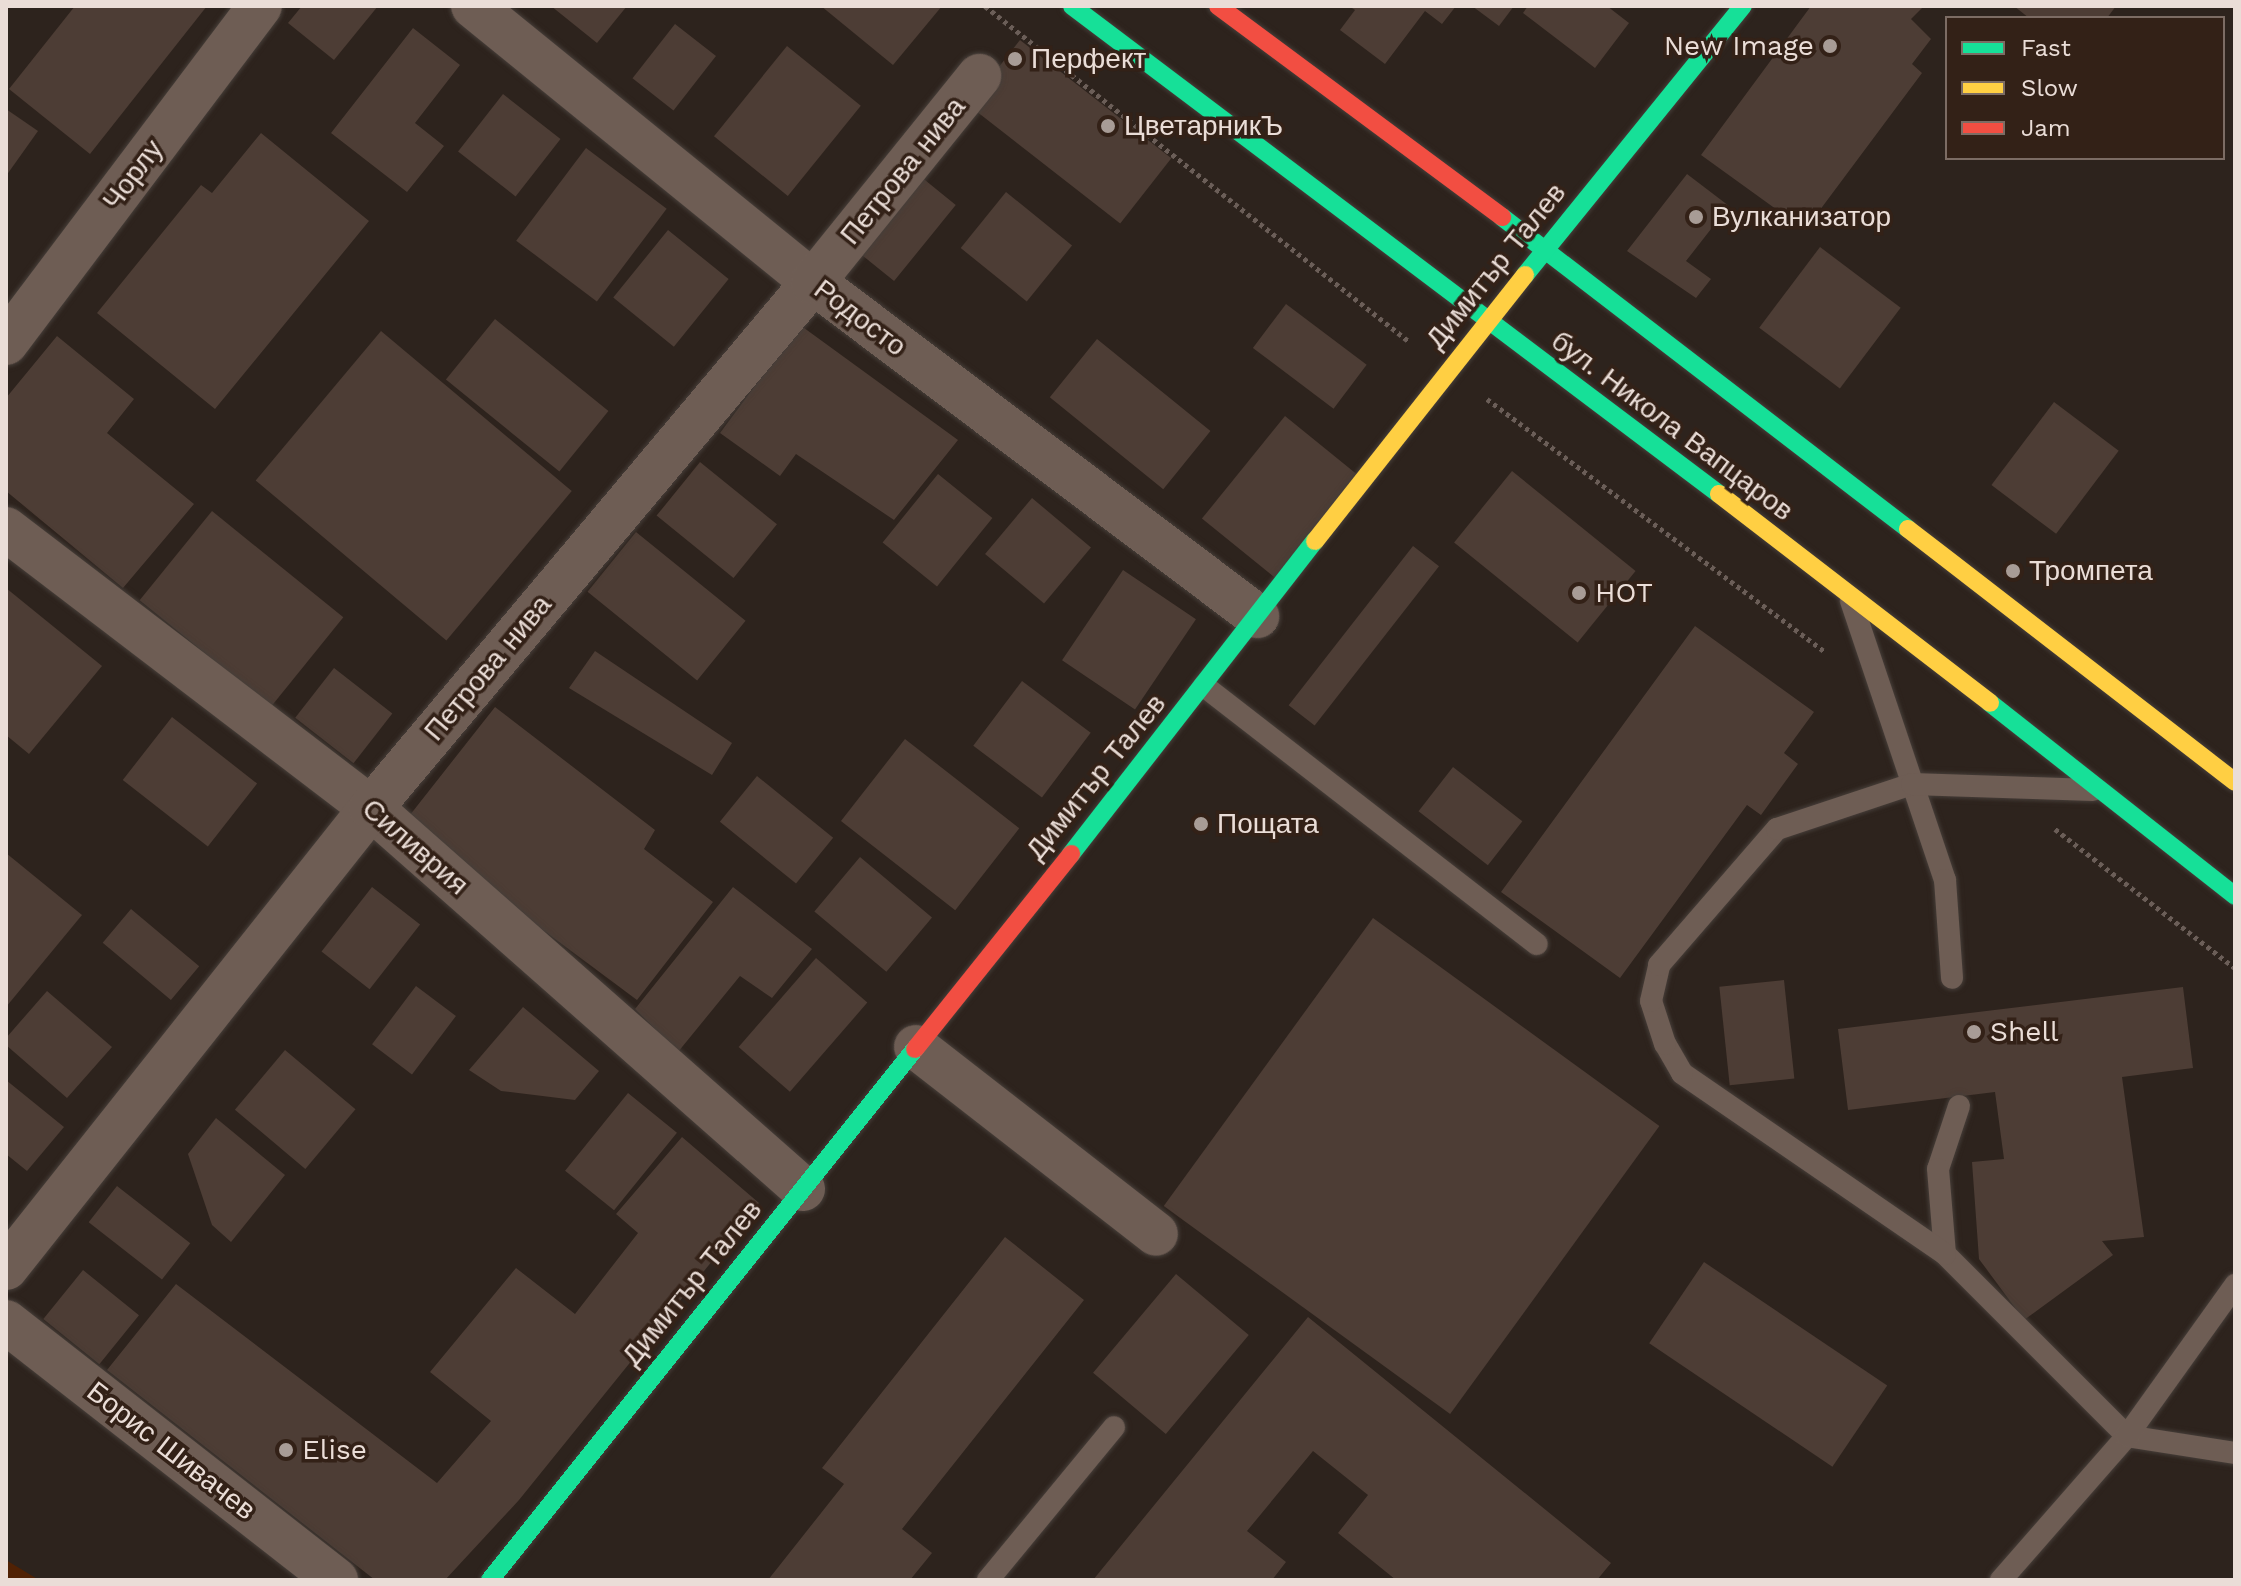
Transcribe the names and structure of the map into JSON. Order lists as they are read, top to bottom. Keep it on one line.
{"streets":{"street":["Петрова нива","Чорлу","Димитър Талев","Родосто","бул. Никола Вапцаров","Силиврия","Борис Шивачев"]},"crossings":[["Петрова нива","Родосто"],["Петрова нива","Силиврия"],["Димитър Талев","Родосто"],["Димитър Талев","бул. Никола Вапцаров"],["Димитър Талев","Силиврия"]],"places":["New Image","Перфект","ЦветарникЪ","Вулканизатор","Тромпета","HOT","Пощата","Shell","Elise"],"legend":["Fast","Slow","Jam"]}
